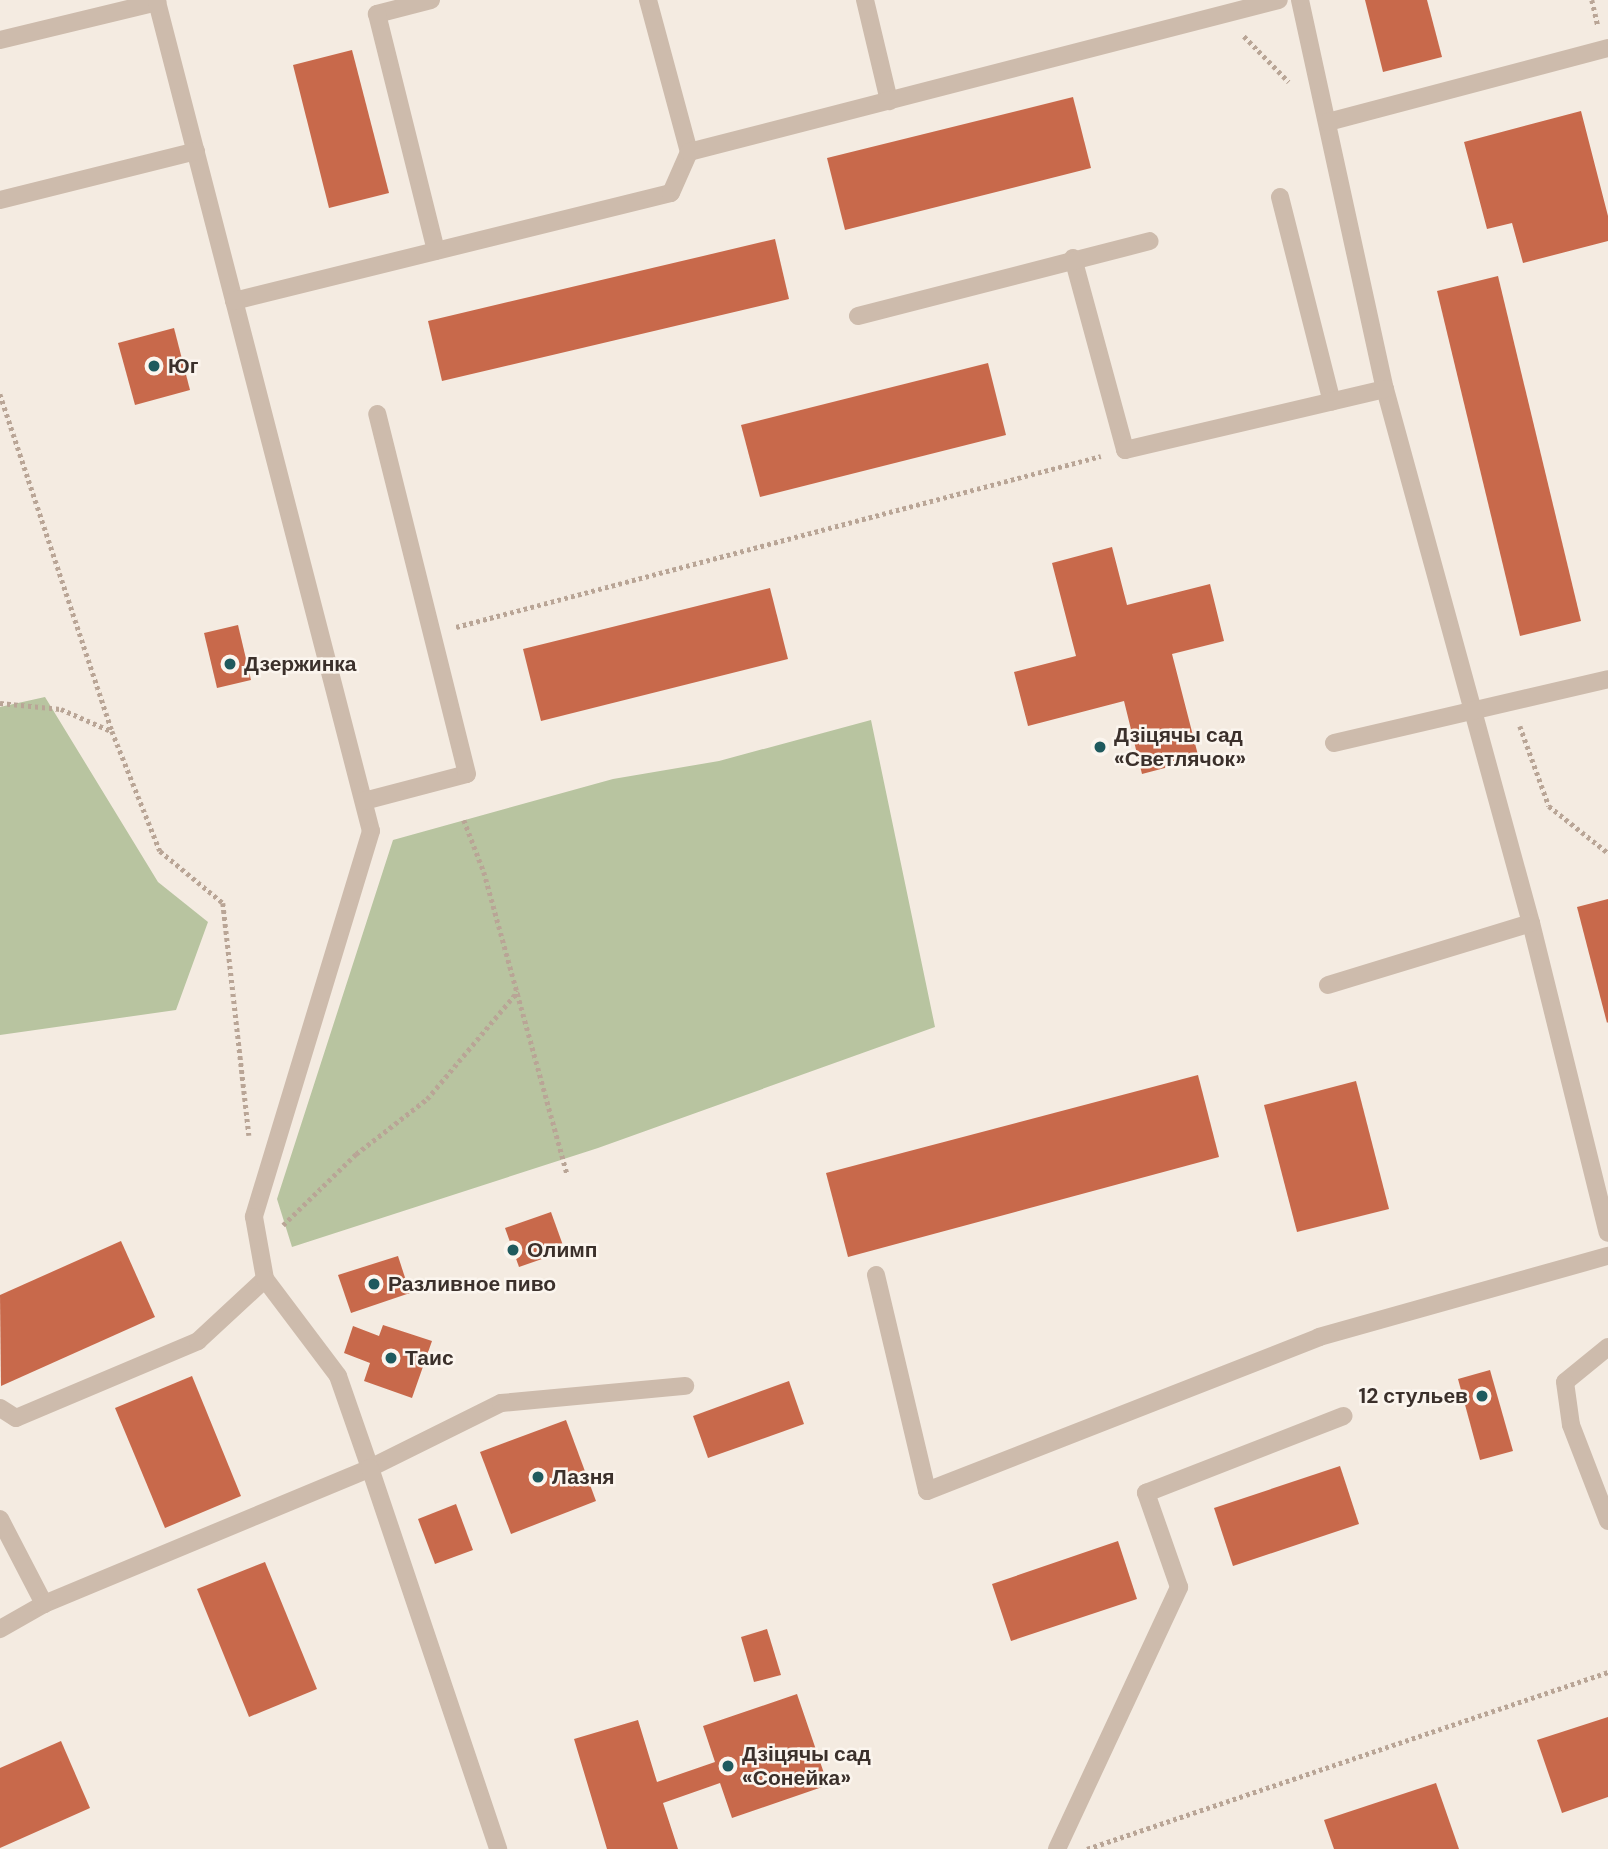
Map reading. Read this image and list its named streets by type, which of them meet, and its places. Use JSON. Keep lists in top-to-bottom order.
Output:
{
  "places": [
    "Юг",
    "Дзержинка",
    "Дзіцячы сад «Светлячок»",
    "Олимп",
    "Разливное пиво",
    "Таис",
    "12 стульев",
    "Лазня",
    "Дзіцячы сад «Сонейка»"
  ]
}
